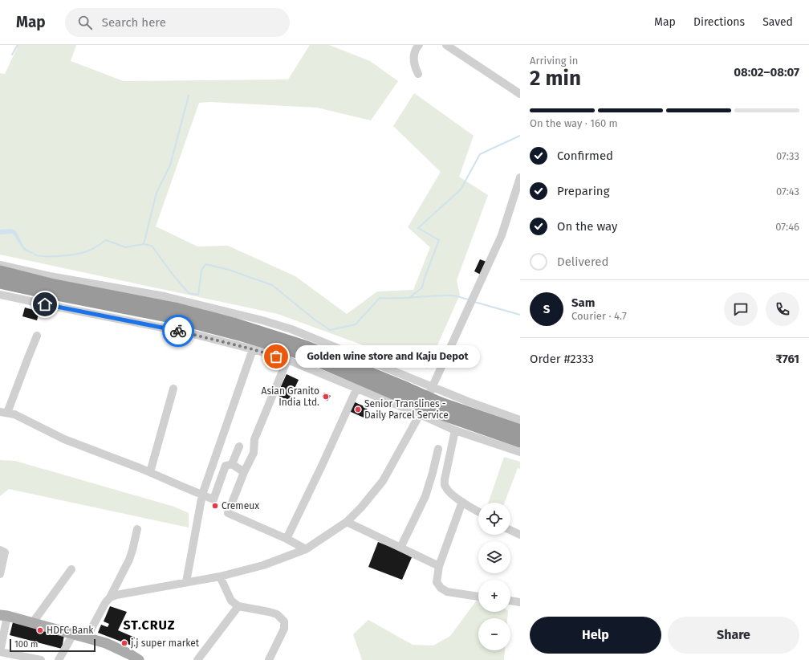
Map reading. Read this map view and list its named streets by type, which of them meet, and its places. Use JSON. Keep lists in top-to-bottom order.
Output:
{
  "districts": ["ST.CRUZ"],
  "places": [
    "Golden wine store and Kaju Depot",
    "Asian Granito India Ltd.",
    "Senior Translines - Daily Parcel Service",
    "Cremeux",
    "HDFC Bank",
    "j.j super market"
  ],
  "scale_bar": "100 m",
  "page": {
    "header": "Map",
    "search": "Search here",
    "nav": ["Map", "Directions", "Saved"],
    "heading": ["2 min", "Arriving in", "08:02–08:07"],
    "panel": [
      "Sam",
      "Courier · 4.7",
      "Order #2333",
      "₹761"
    ],
    "bar": "On the way · 160 m",
    "list": [
      ["Confirmed", "07:33"],
      ["Preparing", "07:43"],
      ["On the way", "07:46"],
      "Delivered"
    ],
    "round": "S",
    "bubble": "Golden wine store and Kaju Depot",
    "map_buttons": ["+", "−"],
    "buttons": ["Help", "Share"],
    "scale": "100 m"
  }
}
